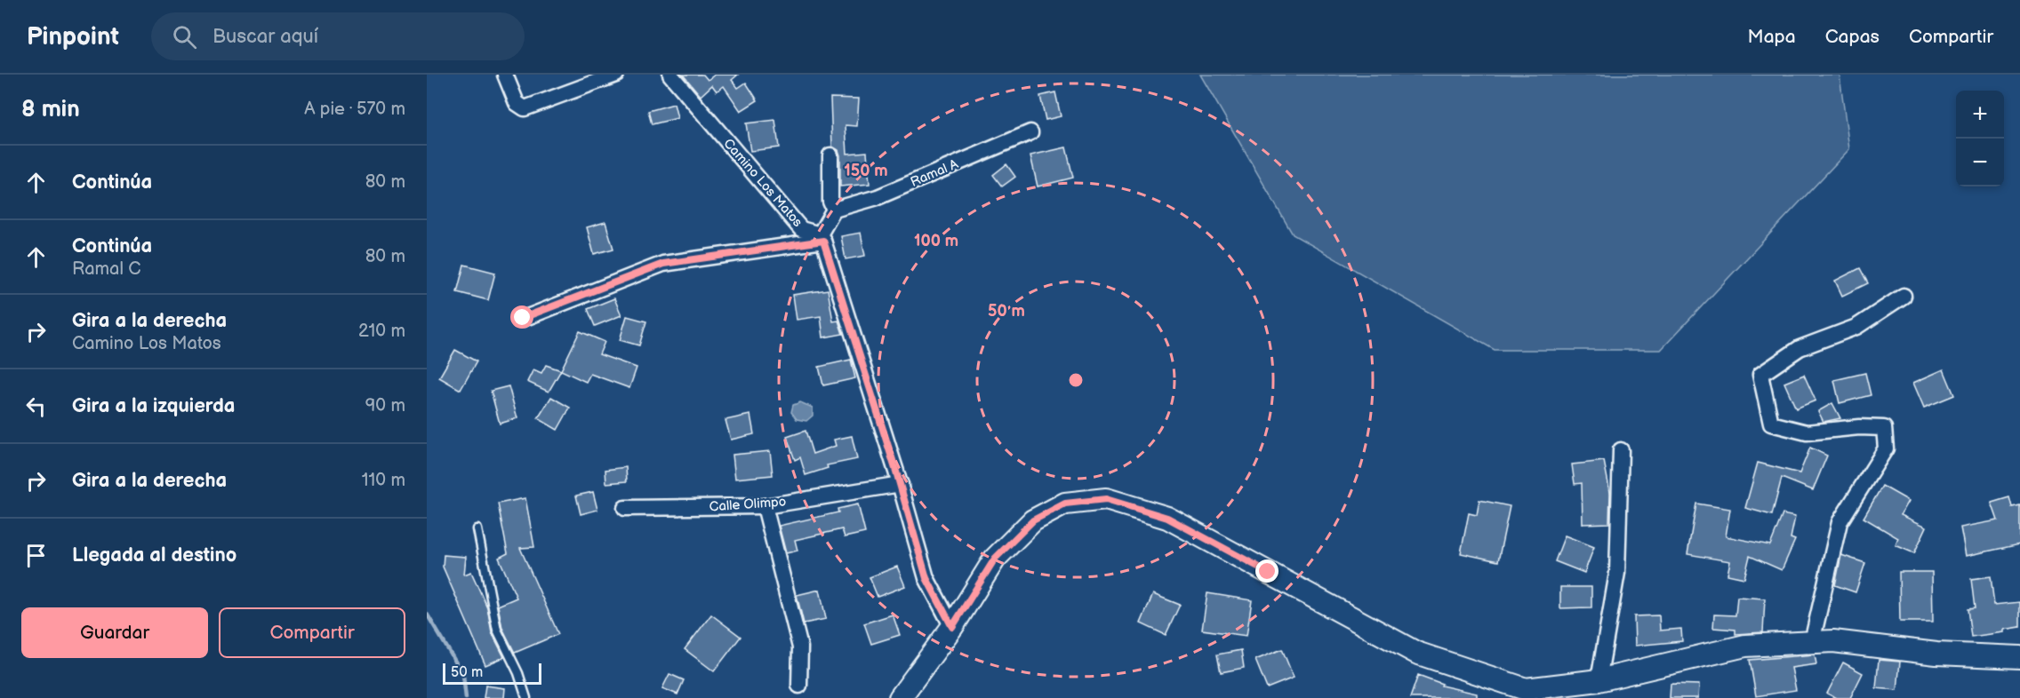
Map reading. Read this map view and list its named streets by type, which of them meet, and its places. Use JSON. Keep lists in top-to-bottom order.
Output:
{
  "streets": {
    "street": ["Ramal A", "Camino Los Matos", "Calle Olimpo"]
  },
  "scale_bar": "50 m",
  "page": {
    "header": "Pinpoint",
    "search": "Buscar aquí",
    "nav": ["Mapa", "Capas", "Compartir"],
    "heading": ["8 min", "A pie · 570 m"],
    "map_buttons": ["+", "−"],
    "list": [
      ["Continúa", "80 m"],
      ["Continúa", "Ramal C", "80 m"],
      ["Gira a la derecha", "Camino Los Matos", "210 m"],
      ["Gira a la izquierda", "90 m"],
      ["Gira a la derecha", "110 m"],
      "Llegada al destino"
    ],
    "buttons": ["Guardar", "Compartir"],
    "scale": "50 m"
  },
  "rings": ["150 m", "100 m", "50 m"]
}
